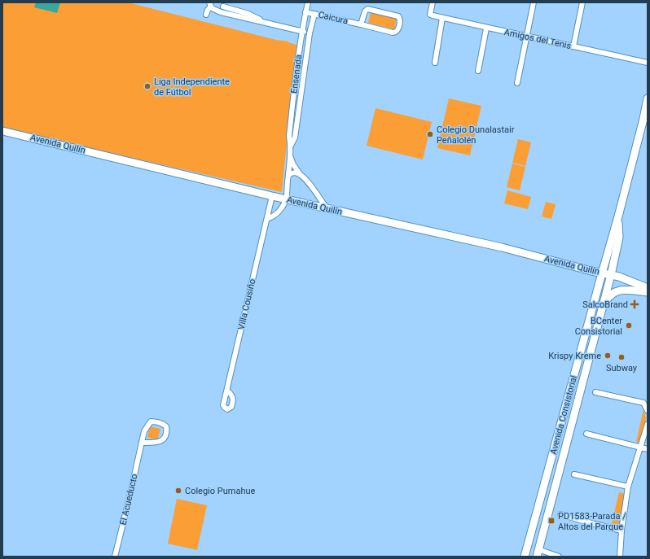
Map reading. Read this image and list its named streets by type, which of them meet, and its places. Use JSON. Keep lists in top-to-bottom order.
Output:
{
  "streets": {
    "street": [
      "Caicura",
      "Amigos del Tenis",
      "Ensenada",
      "Avenida Quilín",
      "Villa Cousiño",
      "Avenida Consistorial",
      "El Acueducto"
    ]
  },
  "crossings": [
    ["Caicura", "Ensenada"],
    ["Ensenada", "Avenida Quilín"],
    ["Avenida Quilín", "Villa Cousiño"],
    ["Avenida Quilín", "Avenida Consistorial"]
  ],
  "places": {
    "other": [
      "Liga Independiente de Fútbol",
      "Colegio Dunalastair Peñalolén",
      "BCenter Consistorial",
      "Krispy Kreme",
      "Subway",
      "Colegio Pumahue"
    ],
    "health": ["SalcoBrand"],
    "transit": ["PD1583-Parada / Altos del Parque"]
  }
}
